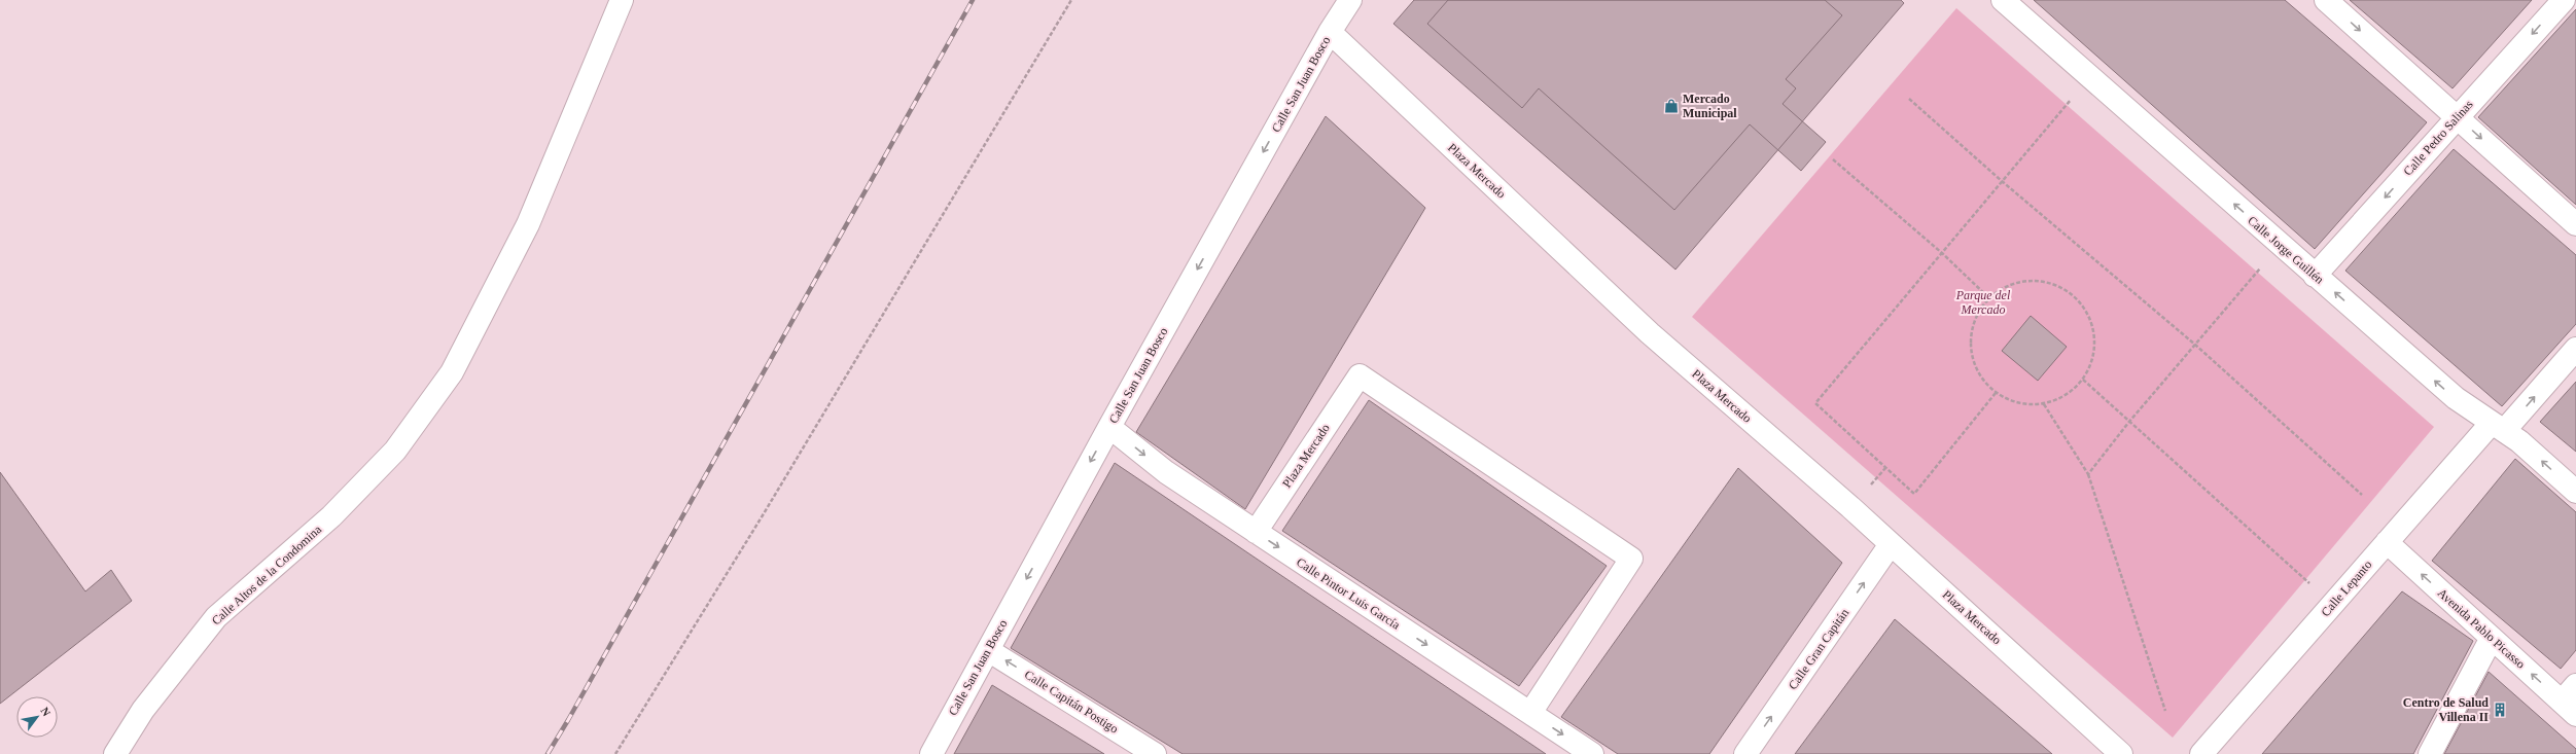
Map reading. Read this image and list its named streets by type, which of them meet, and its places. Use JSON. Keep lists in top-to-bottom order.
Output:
{
  "streets": {
    "street": [
      "Calle San Juan Bosco",
      "Calle Pedro Salinas",
      "Plaza Mercado",
      "Calle Jorge Guillén",
      "Calle Altos de la Condomina",
      "Calle Lepanto",
      "Calle Pintor Luis García",
      "Avenida Pablo Picasso",
      "Calle Gran Capitán",
      "Calle Capitán Postigo"
    ]
  },
  "crossings": [
    ["Calle San Juan Bosco", "Plaza Mercado"],
    ["Calle San Juan Bosco", "Calle Pintor Luis García"],
    ["Calle San Juan Bosco", "Calle Capitán Postigo"],
    ["Calle Pedro Salinas", "Calle Jorge Guillén"],
    ["Plaza Mercado", "Calle Pintor Luis García"],
    ["Plaza Mercado", "Calle Gran Capitán"],
    ["Calle Jorge Guillén", "Calle Lepanto"],
    ["Calle Lepanto", "Avenida Pablo Picasso"]
  ],
  "one_way": [
    "Calle San Juan Bosco",
    "Calle Pedro Salinas",
    "Calle Jorge Guillén",
    "Calle Pintor Luis García",
    "Avenida Pablo Picasso",
    "Calle Gran Capitán",
    "Calle Capitán Postigo"
  ],
  "parks": ["Parque del Mercado"],
  "places": {
    "shop": ["Mercado Municipal"],
    "building": ["Centro de Salud Villena II"]
  },
  "north": "top right"
}
